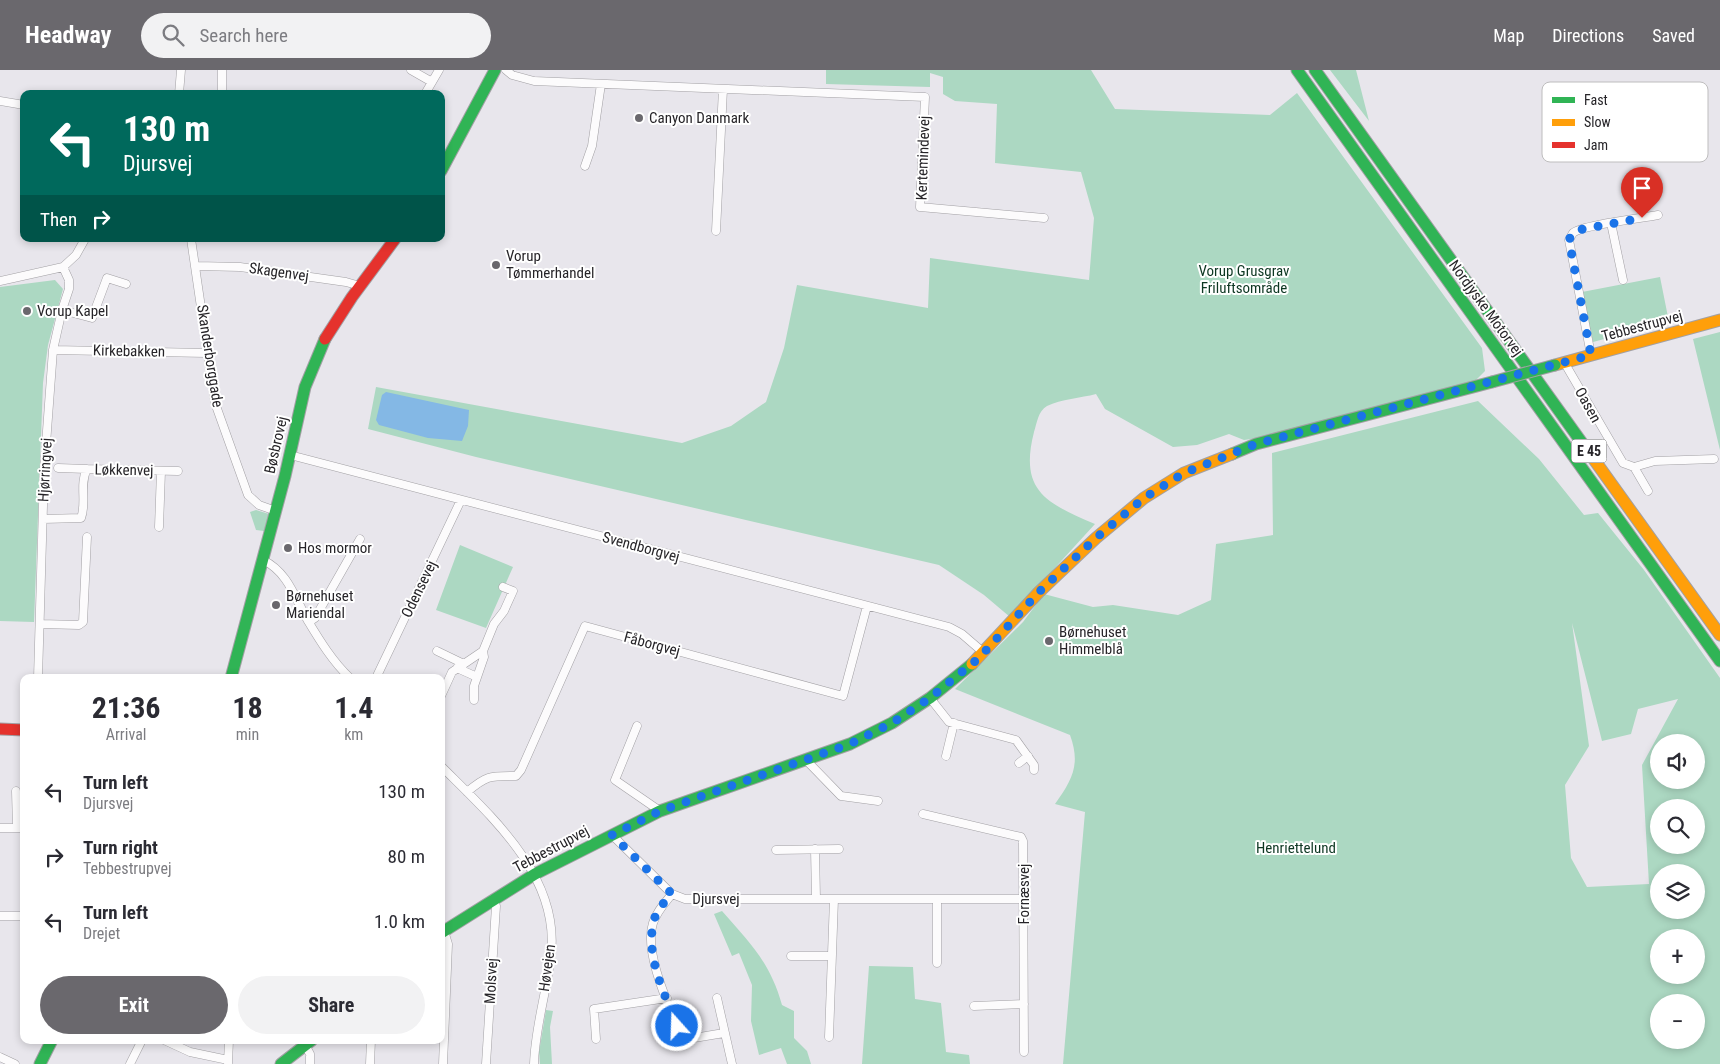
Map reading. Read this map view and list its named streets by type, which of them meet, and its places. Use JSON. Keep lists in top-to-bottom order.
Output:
{
  "streets": {
    "main road": [
      "Nordjyske Motorvej",
      "Tebbestrupvej",
      "Bøsbrovej",
      "E 45"
    ],
    "street": [
      "Kertemindevej",
      "Skagenvej",
      "Kirkebakken",
      "Skanderborggade",
      "Oasen",
      "Hjørringvej",
      "Løkkenvej",
      "Svendborgvej",
      "Odensevej",
      "Fåborgvej",
      "Fornæsvej",
      "Djursvej",
      "Høvejen",
      "Molsvej"
    ]
  },
  "crossings": [
    ["Skagenvej", "Skanderborggade"],
    ["Skagenvej", "Bøsbrovej"],
    ["Tebbestrupvej", "Oasen"],
    ["Tebbestrupvej", "Svendborgvej"],
    ["Tebbestrupvej", "Djursvej"],
    ["Tebbestrupvej", "Høvejen"],
    ["Tebbestrupvej", "Molsvej"],
    ["Kirkebakken", "Skanderborggade"],
    ["Kirkebakken", "Hjørringvej"],
    ["Skanderborggade", "Bøsbrovej"],
    ["Bøsbrovej", "Svendborgvej"],
    ["Hjørringvej", "Løkkenvej"],
    ["Svendborgvej", "Odensevej"],
    ["Svendborgvej", "Fåborgvej"],
    ["Fåborgvej", "Høvejen"],
    ["Fornæsvej", "Djursvej"]
  ],
  "parks": ["Vorup Grusgrav Friluftsområde", "Henriettelund"],
  "places": [
    "Canyon Danmark",
    "Vorup Tømmerhandel",
    "Vorup Kapel",
    "Hos mormor",
    "Børnehuset Mariendal",
    "Børnehuset Himmelblå"
  ],
  "legend": ["Fast", "Slow", "Jam"],
  "page": {
    "header": "Headway",
    "search": "Search here",
    "nav": ["Map", "Directions", "Saved"],
    "turn": ["130 m", "Djursvej"],
    "then": "Then",
    "eta": [
      "21:36",
      "Arrival",
      "18",
      "min",
      "1.4",
      "km"
    ],
    "map_buttons": ["+", "−"],
    "list": [
      {
        "name": "Turn left",
        "note": "Djursvej",
        "value": "130 m"
      },
      {
        "name": "Turn right",
        "note": "Tebbestrupvej",
        "value": "80 m"
      },
      {
        "name": "Turn left",
        "note": "Drejet",
        "value": "1.0 km"
      }
    ],
    "buttons": ["Exit", "Share"]
  }
}
